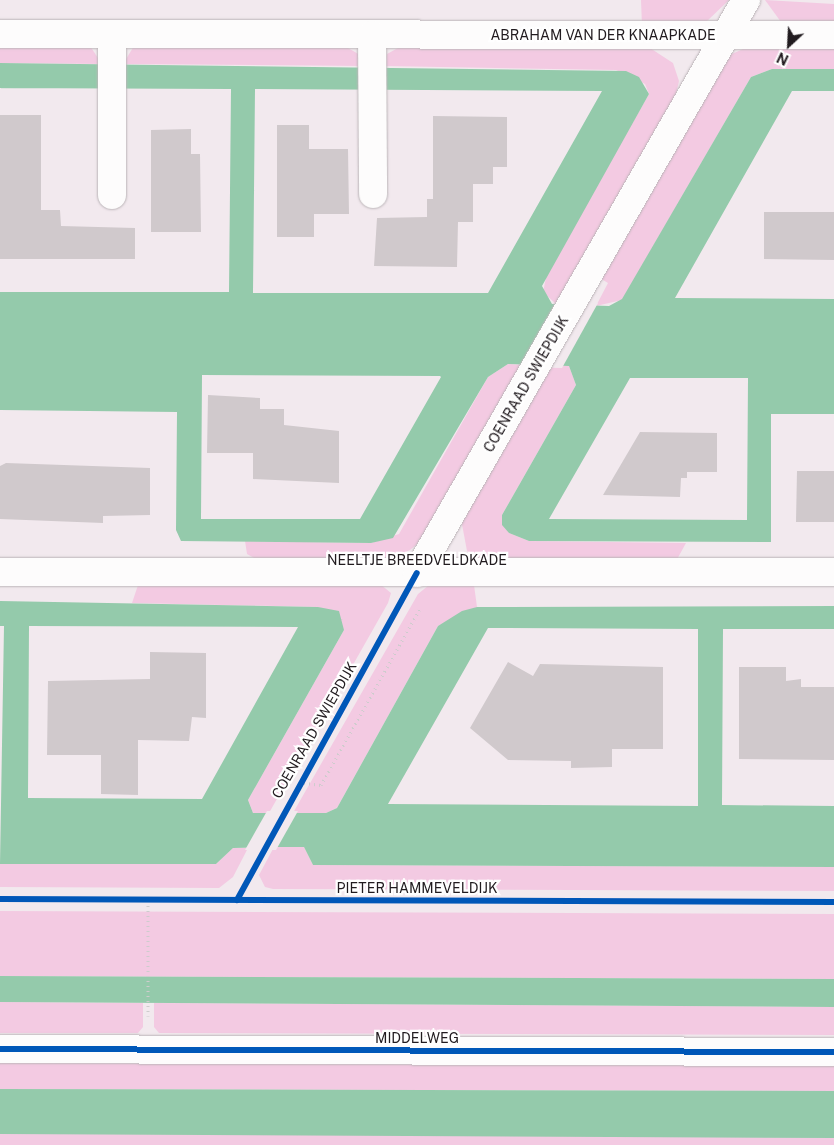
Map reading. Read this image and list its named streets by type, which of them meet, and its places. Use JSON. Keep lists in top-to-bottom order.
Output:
{
  "streets": {
    "street": [
      "ABRAHAM VAN DER KNAAPKADE",
      "COENRAAD SWIEPDIJK",
      "NEELTJE BREEDVELDKADE",
      "MIDDELWEG"
    ],
    "cycle path": ["PIETER HAMMEVELDIJK"]
  },
  "crossings": [
    ["ABRAHAM VAN DER KNAAPKADE", "COENRAAD SWIEPDIJK"],
    ["COENRAAD SWIEPDIJK", "NEELTJE BREEDVELDKADE"]
  ],
  "north": "bottom left"
}
